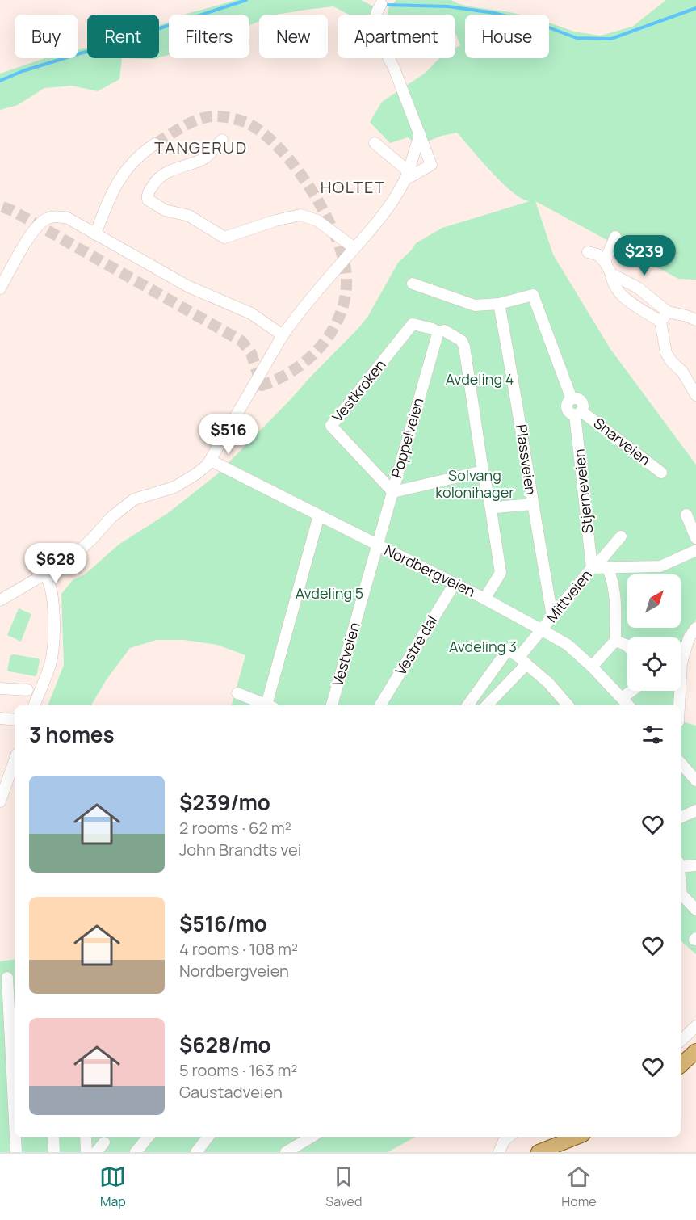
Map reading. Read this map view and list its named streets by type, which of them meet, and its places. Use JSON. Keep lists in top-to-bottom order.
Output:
{
  "streets": {
    "street": [
      "Vestkroken",
      "Poppelveien",
      "Snarveien",
      "Plassveien",
      "Stjerneveien",
      "Nordbergveien",
      "Mittveien",
      "Vestre dal",
      "Vestveien"
    ]
  },
  "crossings": [
    ["Vestkroken", "Poppelveien"],
    ["Poppelveien", "Nordbergveien"],
    ["Poppelveien", "Vestveien"],
    ["Snarveien", "Plassveien"],
    ["Snarveien", "Stjerneveien"],
    ["Plassveien", "Mittveien"],
    ["Stjerneveien", "Mittveien"],
    ["Nordbergveien", "Mittveien"],
    ["Nordbergveien", "Vestre dal"],
    ["Nordbergveien", "Vestveien"]
  ],
  "districts": ["TANGERUD", "HOLTET"],
  "parks": [
    "Avdeling 4",
    "Solvang kolonihager",
    "Avdeling 5",
    "Avdeling 3"
  ],
  "north": "top right",
  "page": {
    "chip": [
      "Buy",
      "Rent",
      "Filters",
      "New",
      "Apartment",
      "House"
    ],
    "price": ["$239", "$516", "$628"],
    "heading": "3 homes",
    "list": [
      {
        "name": "$239/mo",
        "note": "2 rooms · 62 m² · John Brandts vei"
      },
      {
        "name": "$516/mo",
        "note": "4 rooms · 108 m² · Nordbergveien"
      },
      {
        "name": "$628/mo",
        "note": "5 rooms · 163 m² · Gaustadveien"
      }
    ],
    "tabs": ["Map", "Saved", "Home"]
  }
}
